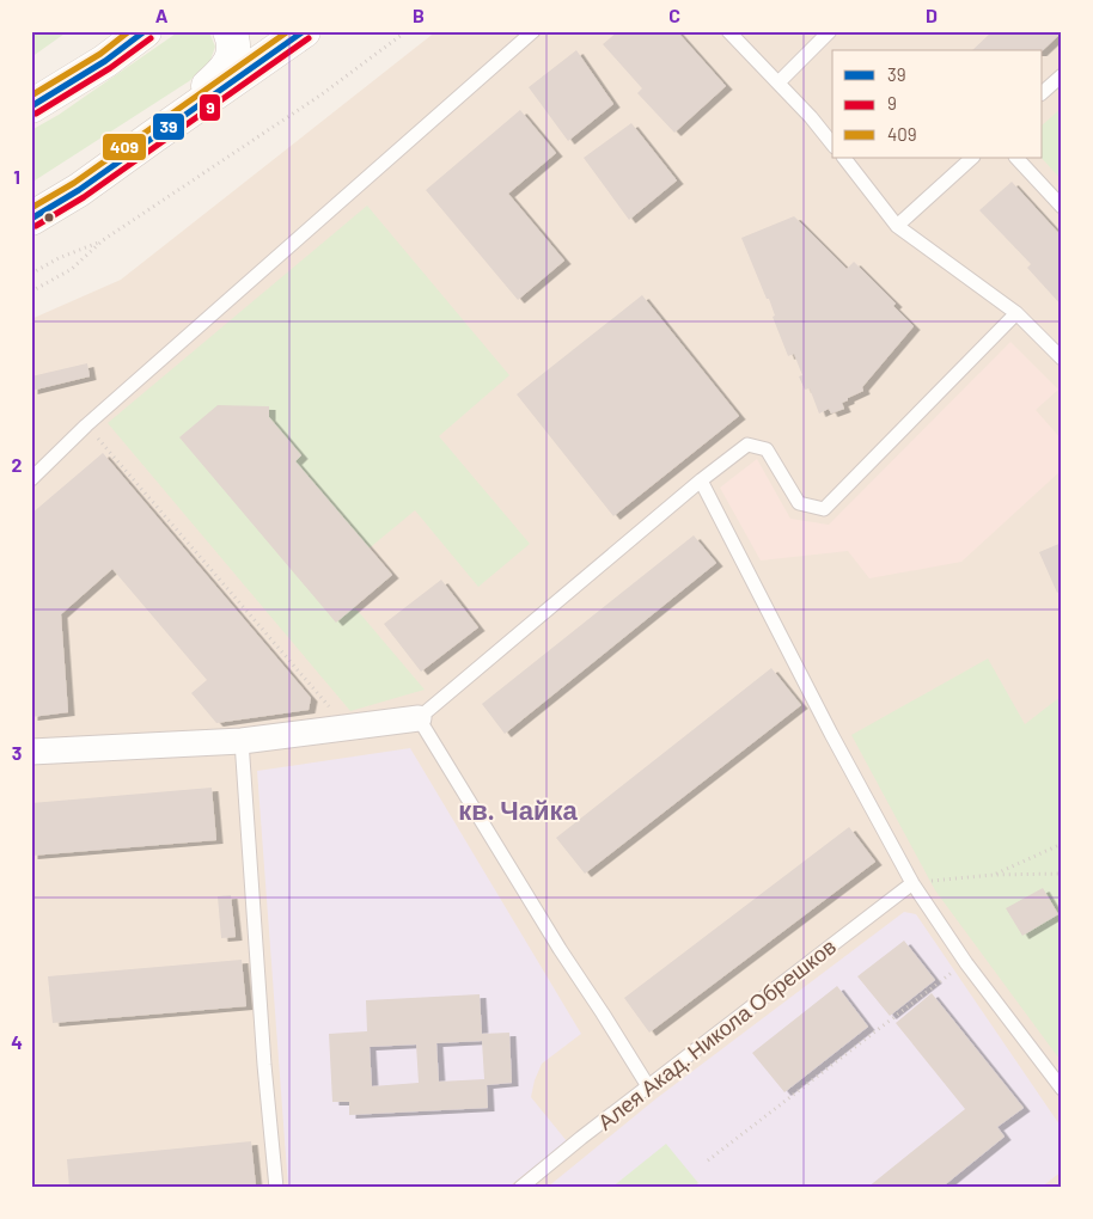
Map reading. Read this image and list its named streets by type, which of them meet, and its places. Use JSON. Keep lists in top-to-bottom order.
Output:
{
  "streets": {
    "lane": ["Алея Акад. Никола Обрешков"]
  },
  "districts": ["кв. Чайка"],
  "lines": ["transit line 39", "transit line 409", "transit line 9"],
  "legend": ["39", "9", "409"],
  "grid": {
    "columns": [
      "A",
      "B",
      "C",
      "D"
    ],
    "rows": [
      "1",
      "2",
      "3",
      "4"
    ]
  }
}
